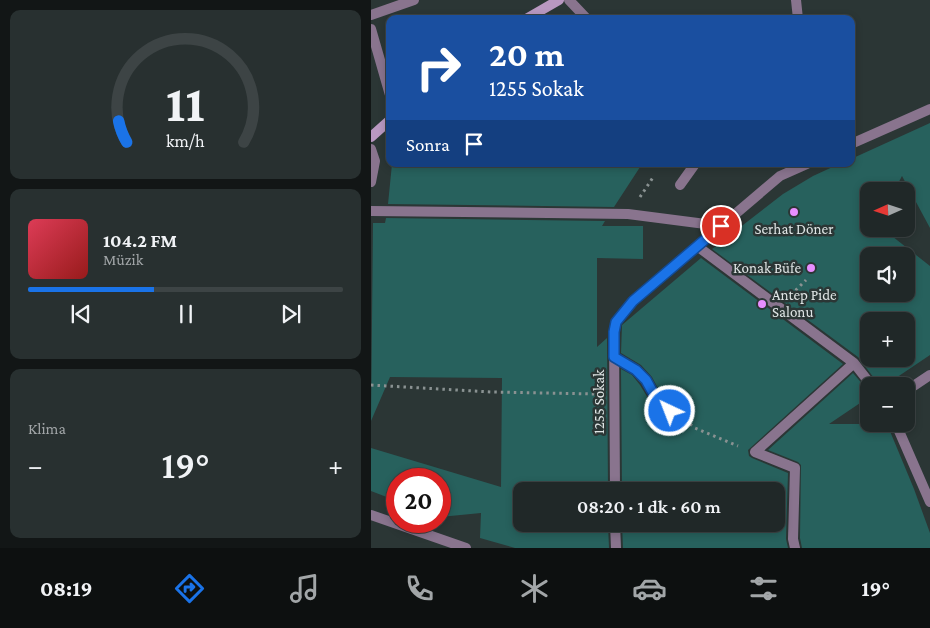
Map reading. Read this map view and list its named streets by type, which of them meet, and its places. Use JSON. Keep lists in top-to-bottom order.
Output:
{
  "streets": {
    "street": ["1255 Sokak"]
  },
  "places": ["Serhat Döner", "Konak Büfe", "Antep Pide Salonu"],
  "north": "left",
  "page": {
    "turn": ["20 m", "1255 Sokak"],
    "then": "Sonra",
    "map_buttons": ["+", "−"],
    "song": ["104.2 FM", "Müzik"],
    "tile": "Klima",
    "heat": ["−", "19°", "+"],
    "limit": "20",
    "trip": "08:20 · 1 dk · 60 m",
    "tabs": ["08:19", "19°"],
    "gauge": ["11", "km/h"]
  }
}
